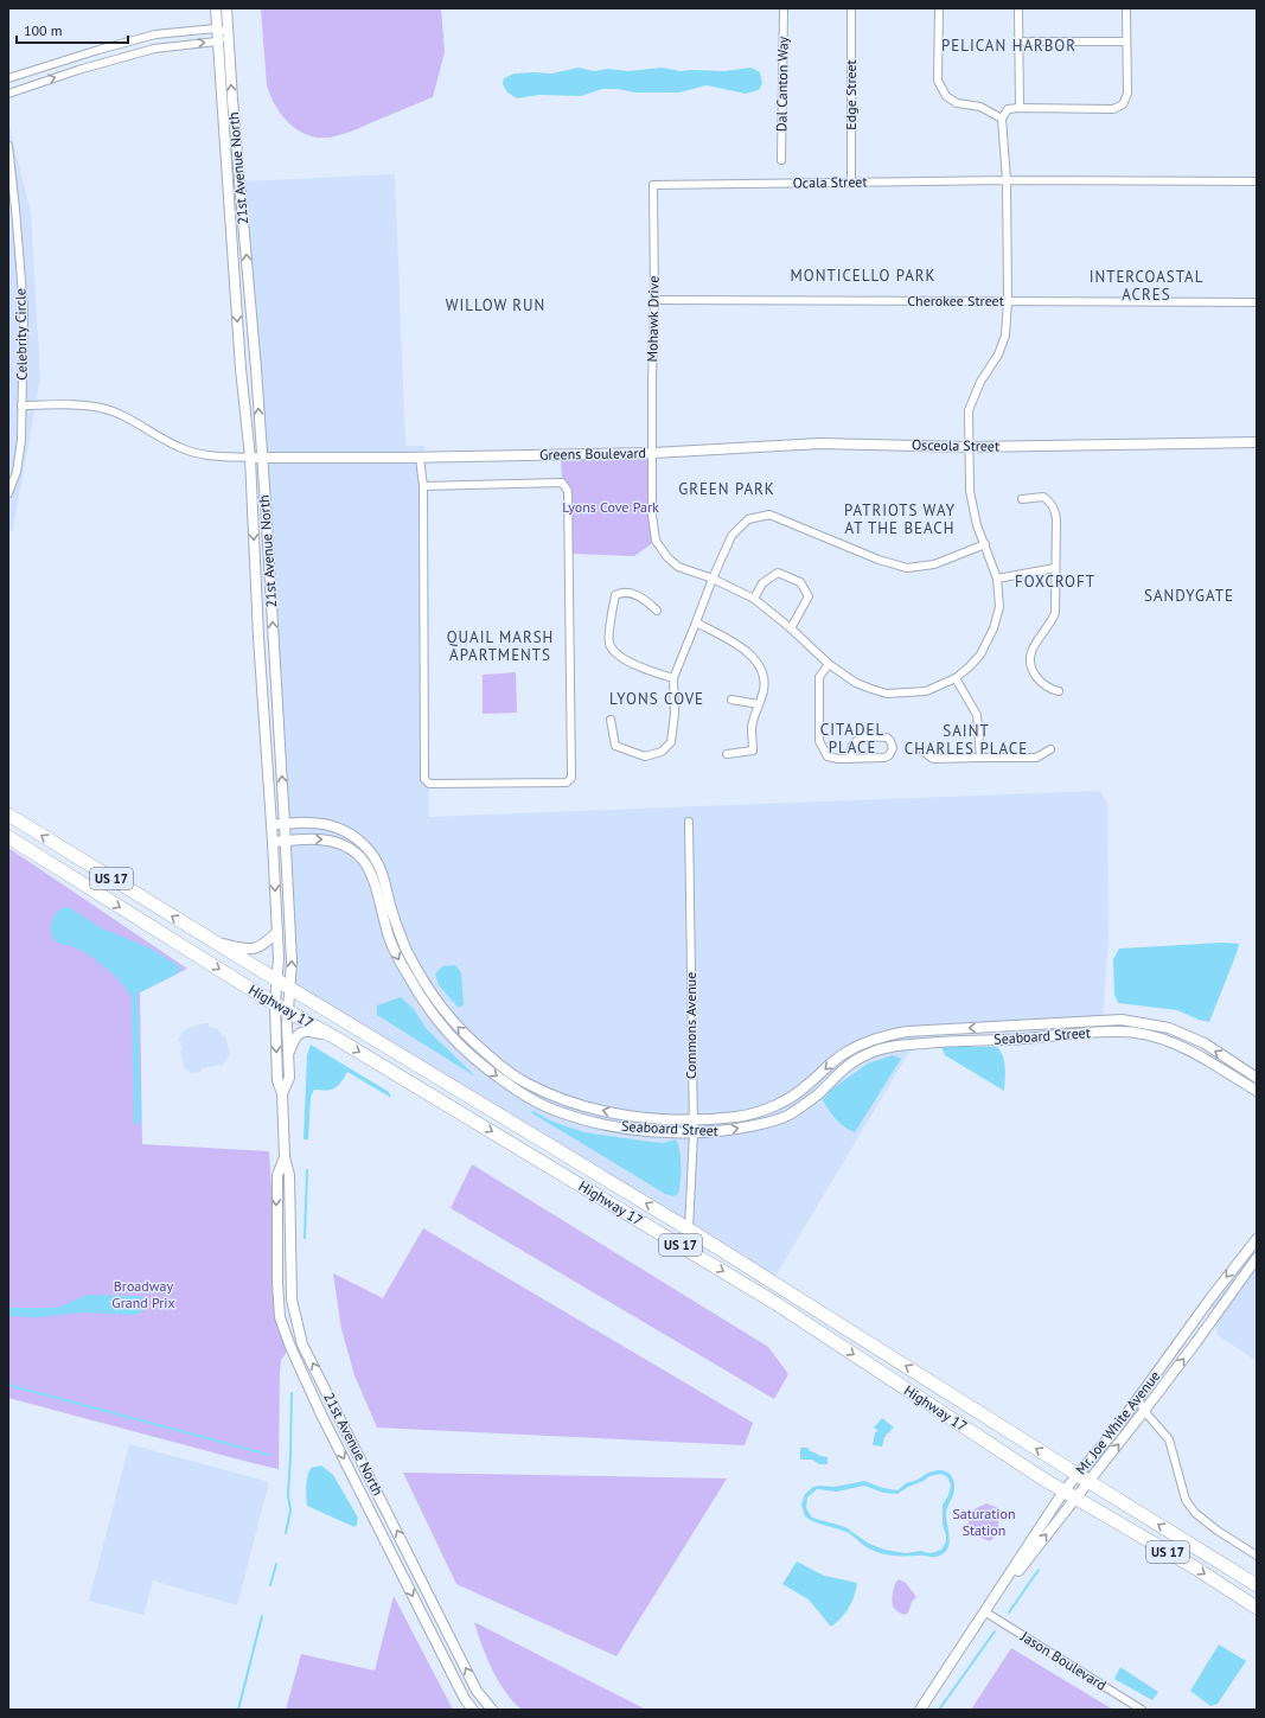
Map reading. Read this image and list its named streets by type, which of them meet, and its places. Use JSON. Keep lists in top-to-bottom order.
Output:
{
  "streets": {
    "highway": ["US 17", "Highway 17"],
    "street": [
      "Dal Canton Way",
      "Edge Street",
      "21st Avenue North",
      "Ocala Street",
      "Cherokee Street",
      "Mohawk Drive",
      "Celebrity Circle",
      "Osceola Street",
      "Greens Boulevard",
      "Commons Avenue",
      "Seaboard Street",
      "Mr. Joe White Avenue",
      "Jason Boulevard"
    ]
  },
  "crossings": [
    ["Edge Street", "Ocala Street"],
    ["21st Avenue North", "Greens Boulevard"],
    ["21st Avenue North", "Highway 17"],
    ["21st Avenue North", "Seaboard Street"],
    ["Ocala Street", "Mohawk Drive"],
    ["Cherokee Street", "Mohawk Drive"],
    ["Mohawk Drive", "Osceola Street"],
    ["Mohawk Drive", "Greens Boulevard"],
    ["Celebrity Circle", "Greens Boulevard"],
    ["Osceola Street", "Greens Boulevard"],
    ["Highway 17", "Commons Avenue"],
    ["Highway 17", "Mr. Joe White Avenue"],
    ["Commons Avenue", "Seaboard Street"],
    ["Mr. Joe White Avenue", "Jason Boulevard"]
  ],
  "districts": [
    "PELICAN HARBOR",
    "MONTICELLO PARK",
    "INTERCOASTAL ACRES",
    "WILLOW RUN",
    "GREEN PARK",
    "PATRIOTS WAY AT THE BEACH",
    "FOXCROFT",
    "SANDYGATE",
    "QUAIL MARSH APARTMENTS",
    "LYONS COVE",
    "CITADEL PLACE",
    "SAINT CHARLES PLACE"
  ],
  "parks": ["Lyons Cove Park", "Broadway Grand Prix", "Saturation Station"],
  "scale_bar": "100 m"
}
